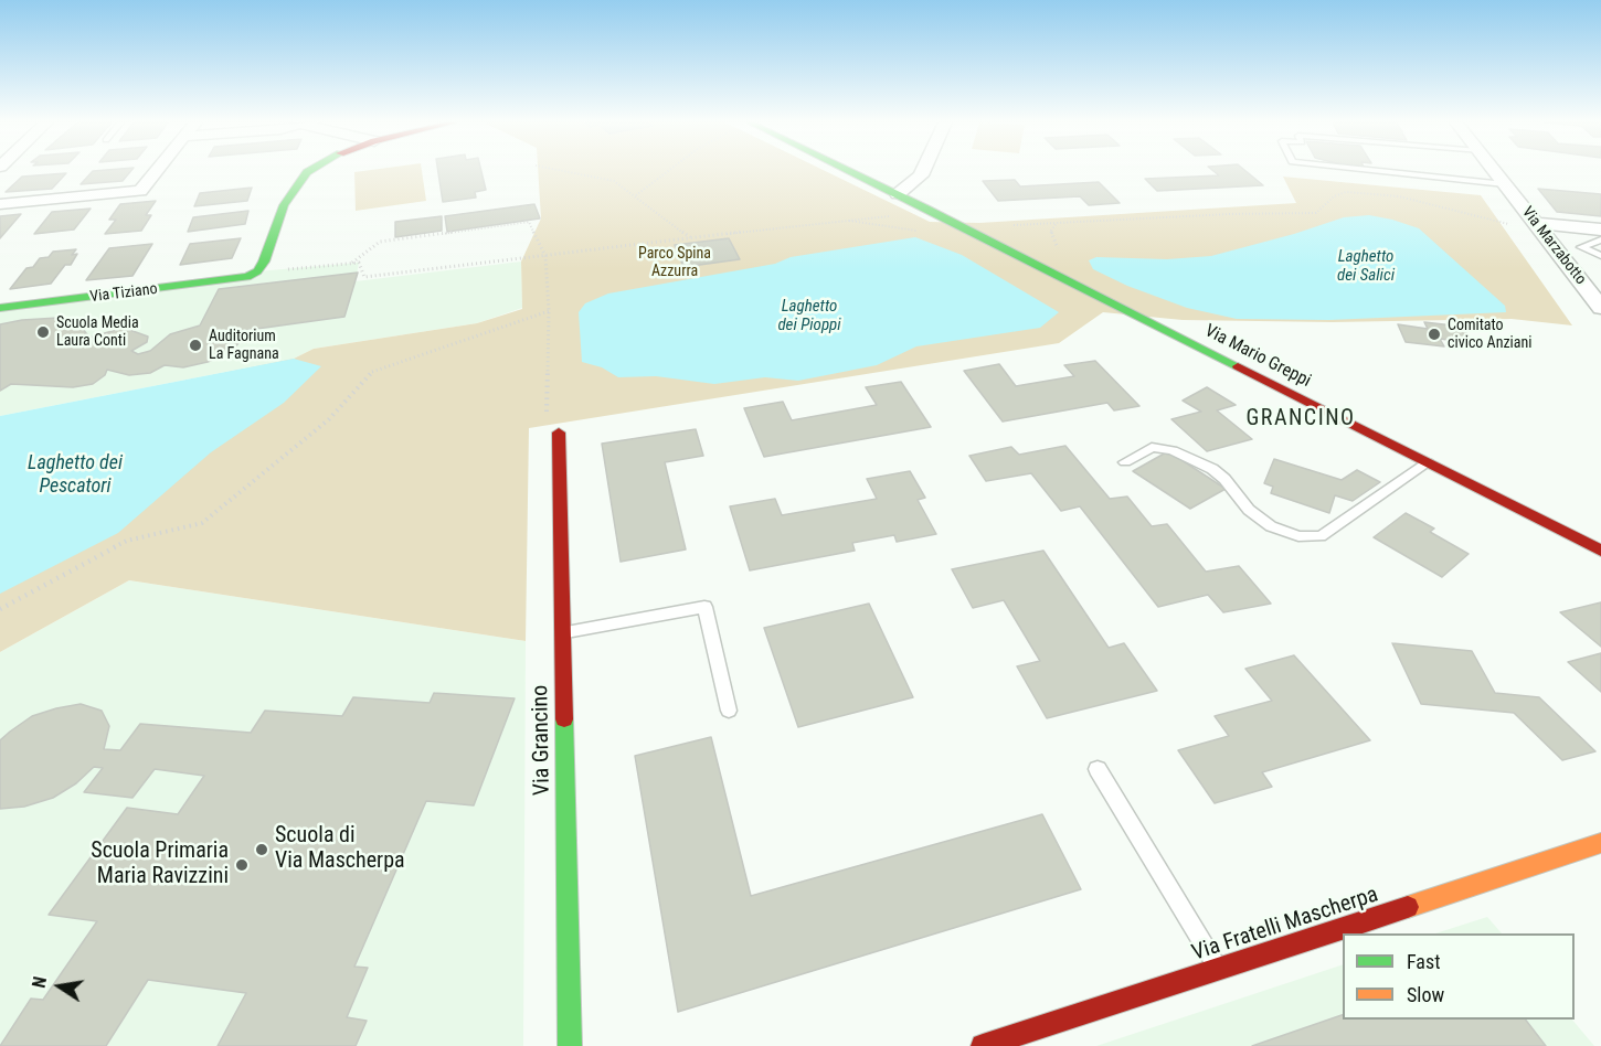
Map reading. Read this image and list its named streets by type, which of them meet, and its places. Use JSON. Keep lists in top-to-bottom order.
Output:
{
  "streets": {
    "street": [
      "Via Marzabotto",
      "Via Tiziano",
      "Via Mario Greppi",
      "Via Grancino",
      "Via Fratelli Mascherpa"
    ]
  },
  "districts": ["GRANCINO"],
  "water": ["Laghetto dei Salici", "Laghetto dei Pioppi", "Laghetto dei Pescatori"],
  "parks": ["Parco Spina Azzurra"],
  "places": [
    "Scuola Media Laura Conti",
    "Comitato civico Anziani",
    "Auditorium La Fagnana",
    "Scuola di Via Mascherpa",
    "Scuola Primaria Maria Ravizzini"
  ],
  "legend": ["Fast", "Slow"],
  "north": "left"
}
